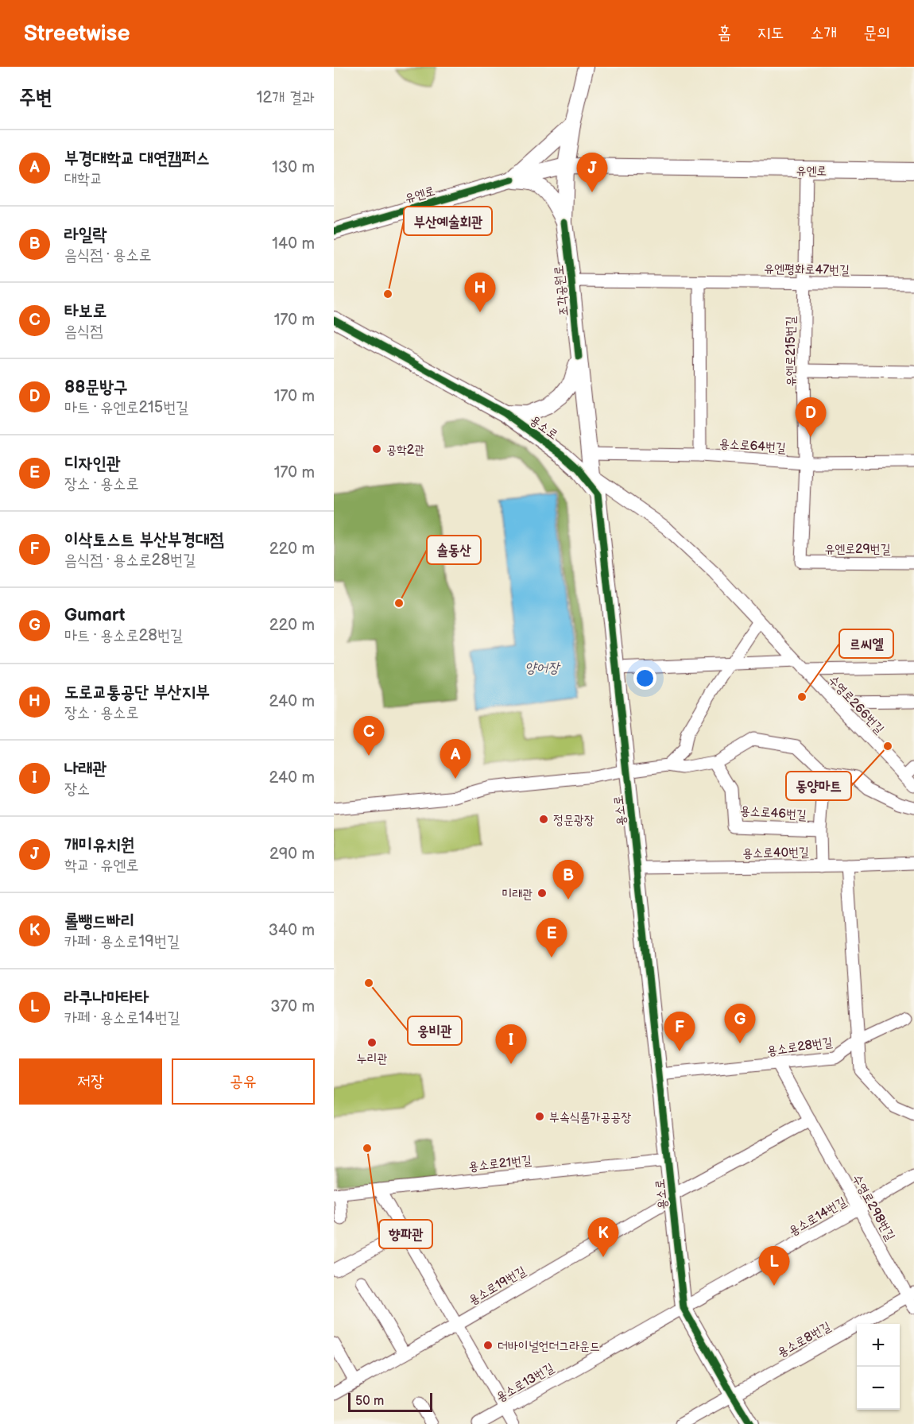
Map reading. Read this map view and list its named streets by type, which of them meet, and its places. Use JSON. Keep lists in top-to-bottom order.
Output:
{
  "streets": {
    "main road": ["유엔로", "조각공원로", "용소로"],
    "street": [
      "유엔평화로47번길",
      "유엔로215번길",
      "용소로64번길",
      "유엔로29번길",
      "수영로266번길",
      "용소로46번길",
      "용소로40번길",
      "용소로28번길",
      "용소로21번길",
      "수영로298번길",
      "용소로14번길",
      "용소로19번길",
      "용소로8번길",
      "용소로13번길"
    ]
  },
  "crossings": [
    ["유엔로", "유엔로215번길"],
    ["유엔평화로47번길", "조각공원로"],
    ["유엔평화로47번길", "유엔로215번길"],
    ["조각공원로", "용소로"],
    ["조각공원로", "용소로64번길"],
    ["조각공원로", "수영로266번길"],
    ["유엔로215번길", "용소로64번길"],
    ["유엔로215번길", "유엔로29번길"],
    ["용소로", "용소로40번길"],
    ["용소로", "용소로28번길"],
    ["용소로", "용소로21번길"],
    ["용소로", "용소로14번길"],
    ["용소로", "용소로19번길"],
    ["용소로", "용소로8번길"],
    ["용소로", "용소로13번길"],
    ["용소로28번길", "수영로298번길"],
    ["수영로298번길", "용소로14번길"],
    ["수영로298번길", "용소로8번길"],
    ["용소로14번길", "용소로13번길"]
  ],
  "water": ["양어장"],
  "places": [
    "부산예술회관",
    "공학2관",
    "솔동산",
    "르씨엘",
    "동양마트",
    "정문광장",
    "미래관",
    "웅비관",
    "누리관",
    "부속식품가공공장",
    "향파관",
    "더바이널언더그라운드"
  ],
  "scale_bar": "50 m",
  "page": {
    "header": "Streetwise",
    "nav": [
      "홈",
      "지도",
      "소개",
      "문의"
    ],
    "heading": ["주변", "12개 결과"],
    "list": [
      {
        "mark": "A",
        "name": "부경대학교 대연캠퍼스",
        "note": "대학교",
        "value": "130 m"
      },
      {
        "mark": "B",
        "name": "라일락",
        "note": "음식점 · 용소로",
        "value": "140 m"
      },
      {
        "mark": "C",
        "name": "타보로",
        "note": "음식점",
        "value": "170 m"
      },
      {
        "mark": "D",
        "name": "88문방구",
        "note": "마트 · 유엔로215번길",
        "value": "170 m"
      },
      {
        "mark": "E",
        "name": "디자인관",
        "note": "장소 · 용소로",
        "value": "170 m"
      },
      {
        "mark": "F",
        "name": "이삭토스트 부산부경대점",
        "note": "음식점 · 용소로28번길",
        "value": "220 m"
      },
      {
        "mark": "G",
        "name": "Gumart",
        "note": "마트 · 용소로28번길",
        "value": "220 m"
      },
      {
        "mark": "H",
        "name": "도로교통공단 부산지부",
        "note": "장소 · 용소로",
        "value": "240 m"
      },
      {
        "mark": "I",
        "name": "나래관",
        "note": "장소",
        "value": "240 m"
      },
      {
        "mark": "J",
        "name": "개미유치원",
        "note": "학교 · 유엔로",
        "value": "290 m"
      },
      {
        "mark": "K",
        "name": "롤뺑드빠리",
        "note": "카페 · 용소로19번길",
        "value": "340 m"
      },
      {
        "mark": "L",
        "name": "라쿠나마타타",
        "note": "카페 · 용소로14번길",
        "value": "370 m"
      }
    ],
    "pins": [
      "J",
      "H",
      "D",
      "C",
      "A",
      "B",
      "E",
      "G",
      "F",
      "I",
      "K",
      "L"
    ],
    "buttons": ["저장", "공유"],
    "map_buttons": ["+", "−"],
    "scale": "50 m"
  }
}
